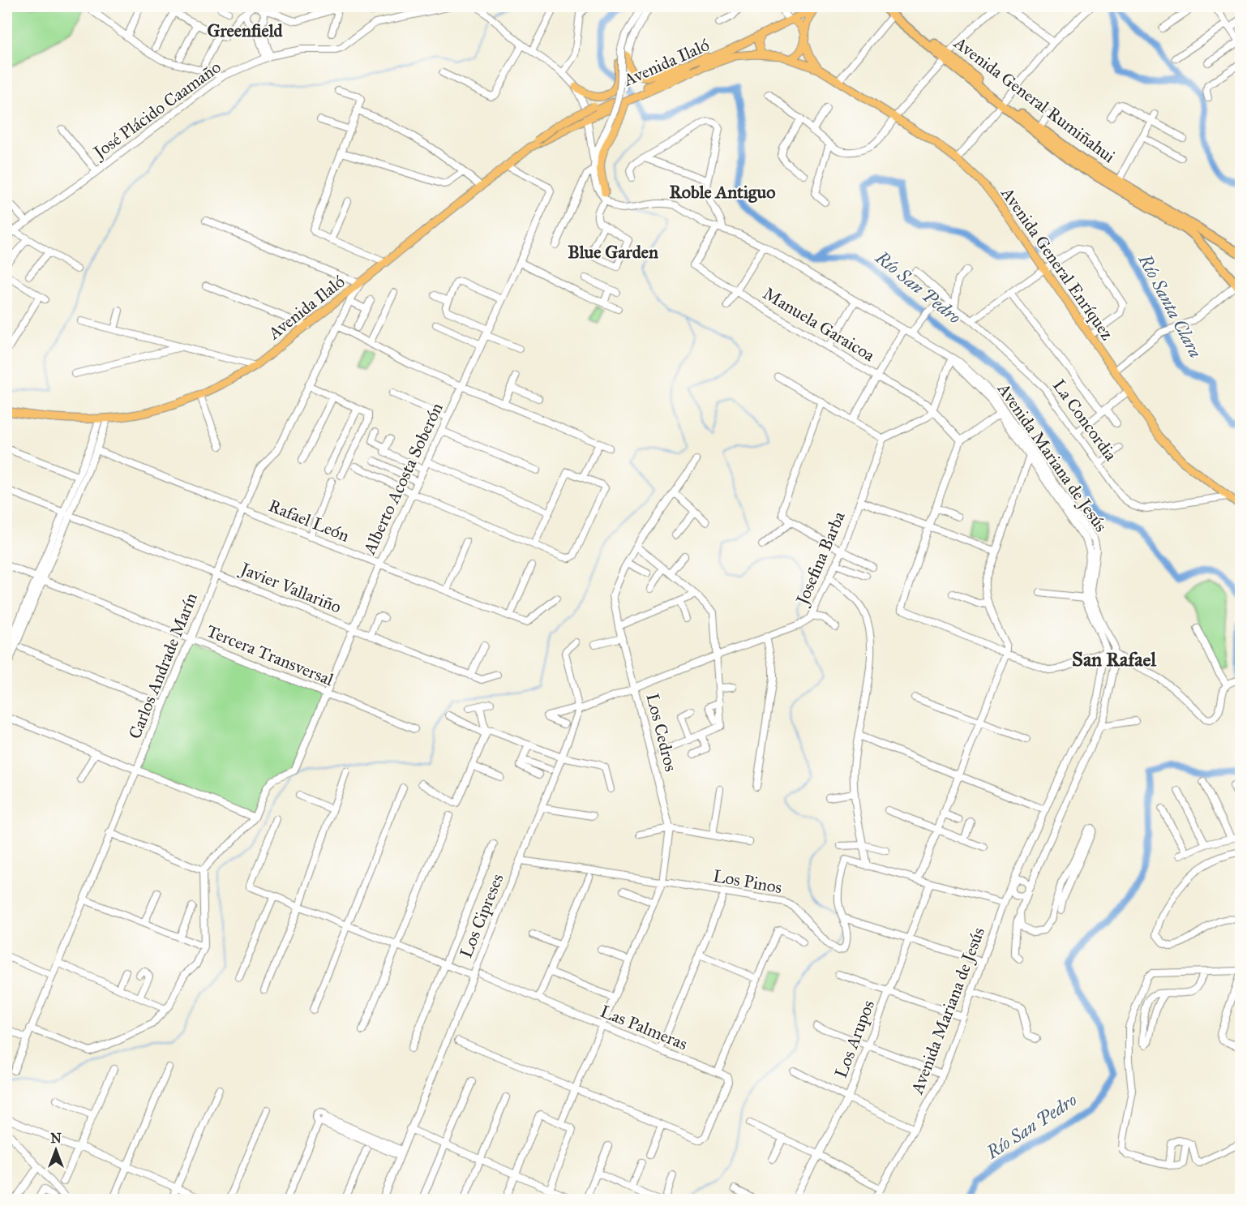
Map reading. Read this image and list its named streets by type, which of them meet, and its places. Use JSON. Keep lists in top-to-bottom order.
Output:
{
  "streets": {
    "highway": ["Avenida General Rumiñahui"],
    "main road": ["Avenida Ilaló", "Avenida General Enríquez"],
    "street": [
      "José Plácido Caamaño",
      "Manuela Garaicoa",
      "La Concordia",
      "Avenida Mariana de Jesús",
      "Alberto Acosta Soberón",
      "Rafael León",
      "Josefina Barba",
      "Javier Vallariño",
      "Tercera Transversal",
      "Carlos Andrade Marín",
      "Los Cedros",
      "Los Pinos",
      "Los Cipreses",
      "Las Palmeras",
      "Los Arupos"
    ]
  },
  "crossings": [
    ["Avenida Ilaló", "Avenida General Enríquez"],
    ["Avenida Ilaló", "Alberto Acosta Soberón"],
    ["Avenida Ilaló", "Carlos Andrade Marín"],
    ["Avenida General Enríquez", "La Concordia"],
    ["Manuela Garaicoa", "Avenida Mariana de Jesús"],
    ["Avenida Mariana de Jesús", "Los Pinos"],
    ["Alberto Acosta Soberón", "Rafael León"],
    ["Alberto Acosta Soberón", "Javier Vallariño"],
    ["Alberto Acosta Soberón", "Tercera Transversal"],
    ["Rafael León", "Carlos Andrade Marín"],
    ["Josefina Barba", "Los Cedros"],
    ["Josefina Barba", "Los Cipreses"],
    ["Javier Vallariño", "Carlos Andrade Marín"],
    ["Tercera Transversal", "Carlos Andrade Marín"],
    ["Los Cedros", "Los Pinos"],
    ["Los Cedros", "Las Palmeras"],
    ["Los Pinos", "Los Cipreses"],
    ["Los Pinos", "Los Arupos"]
  ],
  "districts": [
    "Greenfield",
    "Roble Antiguo",
    "Blue Garden",
    "San Rafael"
  ],
  "water": ["Río San Pedro", "Río Santa Clara"],
  "north": "top"
}
